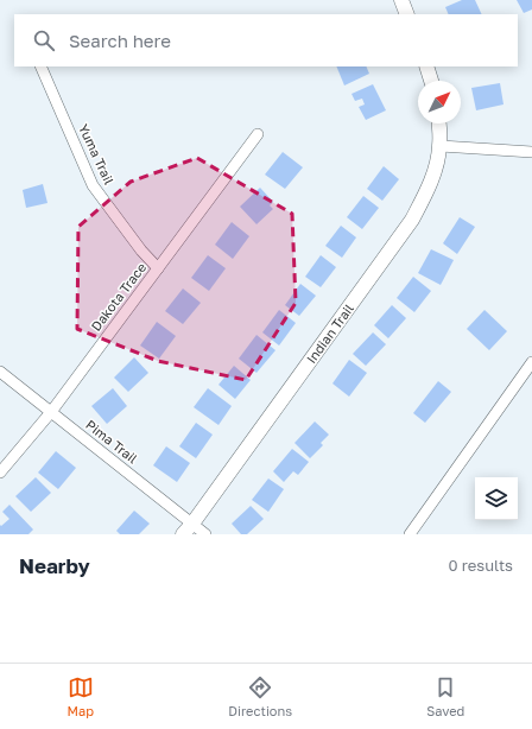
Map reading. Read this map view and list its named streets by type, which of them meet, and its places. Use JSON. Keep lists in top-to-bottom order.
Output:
{
  "streets": {
    "street": [
      "Yuma Trail",
      "Dakota Trace",
      "Indian Trail",
      "Pima Trail"
    ]
  },
  "crossings": [
    ["Yuma Trail", "Dakota Trace"],
    ["Dakota Trace", "Pima Trail"],
    ["Indian Trail", "Pima Trail"]
  ],
  "north": "top right",
  "page": {
    "search": "Search here",
    "heading": ["Nearby", "0 results"],
    "nav": ["Map", "Directions", "Saved"]
  }
}
